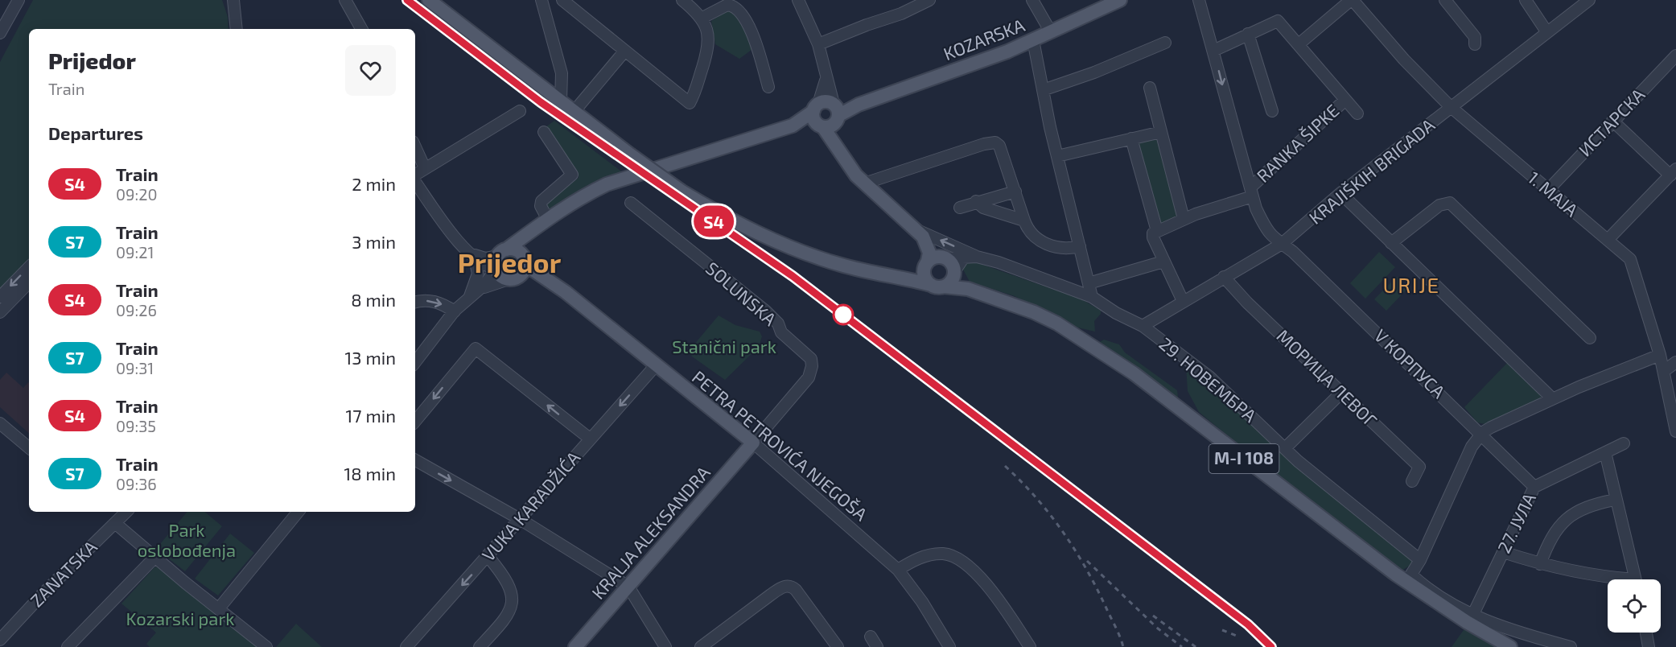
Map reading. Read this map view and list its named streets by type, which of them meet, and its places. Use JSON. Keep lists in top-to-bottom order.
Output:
{
  "streets": {
    "main road": [
      "KOZARSKA",
      "PETRA PETROVIĆA NJEGOŠA",
      "M-I 108",
      "KRALJA ALEKSANDRA"
    ],
    "street": [
      "ИСТАРСКА",
      "RANKA ŠIPKE",
      "KRAJIŠKIH BRIGADA",
      "1. МАЈА",
      "SOLUNSKA",
      "V КОРПУСА",
      "МОРИЦА ЛЕВОГ",
      "29. НОВЕМБРА",
      "VUKA KARADŽIĆA",
      "27. ЈУЛА",
      "ZANATSKA"
    ]
  },
  "crossings": [
    ["ИСТАРСКА", "1. МАЈА"],
    ["RANKA ŠIPKE", "V КОРПУСА"],
    ["KRAJIŠKIH BRIGADA", "1. МАЈА"],
    ["KRAJIŠKIH BRIGADA", "V КОРПУСА"],
    ["KRAJIŠKIH BRIGADA", "МОРИЦА ЛЕВОГ"],
    ["KRAJIŠKIH BRIGADA", "29. НОВЕМБРА"],
    ["SOLUNSKA", "PETRA PETROVIĆA NJEGOŠA"],
    ["SOLUNSKA", "KRALJA ALEKSANDRA"],
    ["V КОРПУСА", "27. ЈУЛА"],
    ["29. НОВЕМБРА", "M-I 108"],
    ["PETRA PETROVIĆA NJEGOŠA", "VUKA KARADŽIĆA"],
    ["PETRA PETROVIĆA NJEGOŠA", "KRALJA ALEKSANDRA"],
    ["M-I 108", "27. ЈУЛА"]
  ],
  "one_way": ["VUKA KARADŽIĆA"],
  "districts": ["Prijedor", "URIJE"],
  "parks": ["Stanični park", "Park oslobođenja", "Kozarski park"],
  "page": {
    "on_map": "S4",
    "heading": [
      ["Prijedor", "Train"],
      "Departures"
    ],
    "list": [
      {
        "mark": "S4",
        "name": "Train",
        "note": "09:20",
        "value": "2 min"
      },
      {
        "mark": "S7",
        "name": "Train",
        "note": "09:21",
        "value": "3 min"
      },
      {
        "mark": "S4",
        "name": "Train",
        "note": "09:26",
        "value": "8 min"
      },
      {
        "mark": "S7",
        "name": "Train",
        "note": "09:31",
        "value": "13 min"
      },
      {
        "mark": "S4",
        "name": "Train",
        "note": "09:35",
        "value": "17 min"
      },
      {
        "mark": "S7",
        "name": "Train",
        "note": "09:36",
        "value": "18 min"
      }
    ]
  }
}
